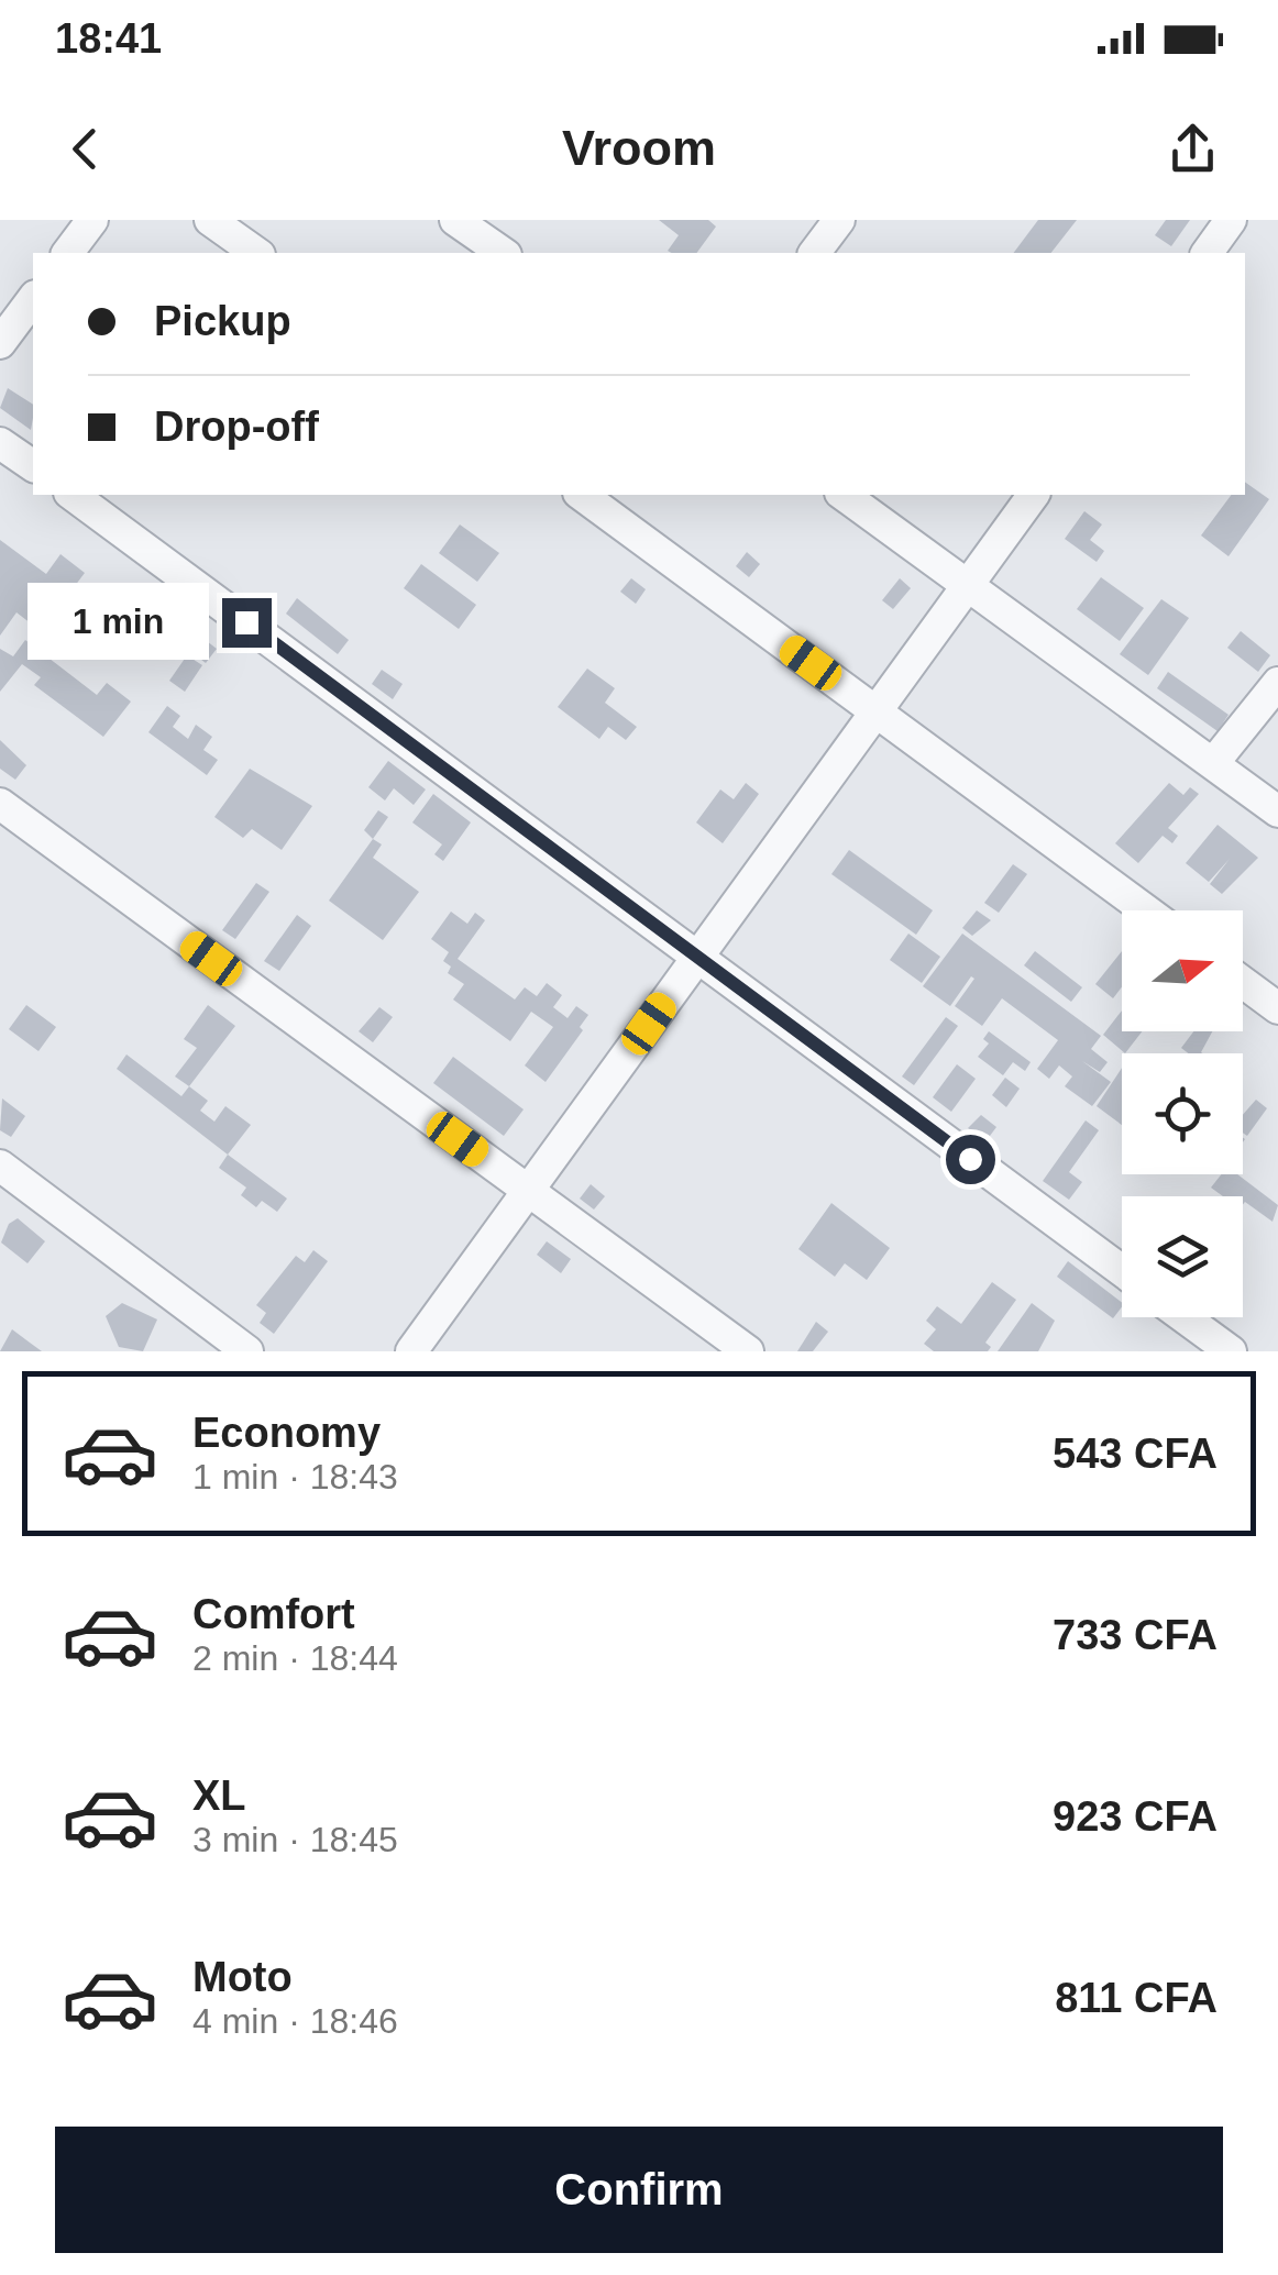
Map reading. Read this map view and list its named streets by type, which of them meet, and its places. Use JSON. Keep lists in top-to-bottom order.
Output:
{
  "north": "right",
  "page": {
    "status": "18:41",
    "header": "Vroom",
    "banner": ["Pickup", "Drop-off"],
    "bubble": "1 min",
    "list": [
      {
        "name": "Economy",
        "note": "1 min · 18:43",
        "value": "543 CFA"
      },
      {
        "name": "Comfort",
        "note": "2 min · 18:44",
        "value": "733 CFA"
      },
      {
        "name": "XL",
        "note": "3 min · 18:45",
        "value": "923 CFA"
      },
      {
        "name": "Moto",
        "note": "4 min · 18:46",
        "value": "811 CFA"
      }
    ],
    "buttons": "Confirm"
  }
}
